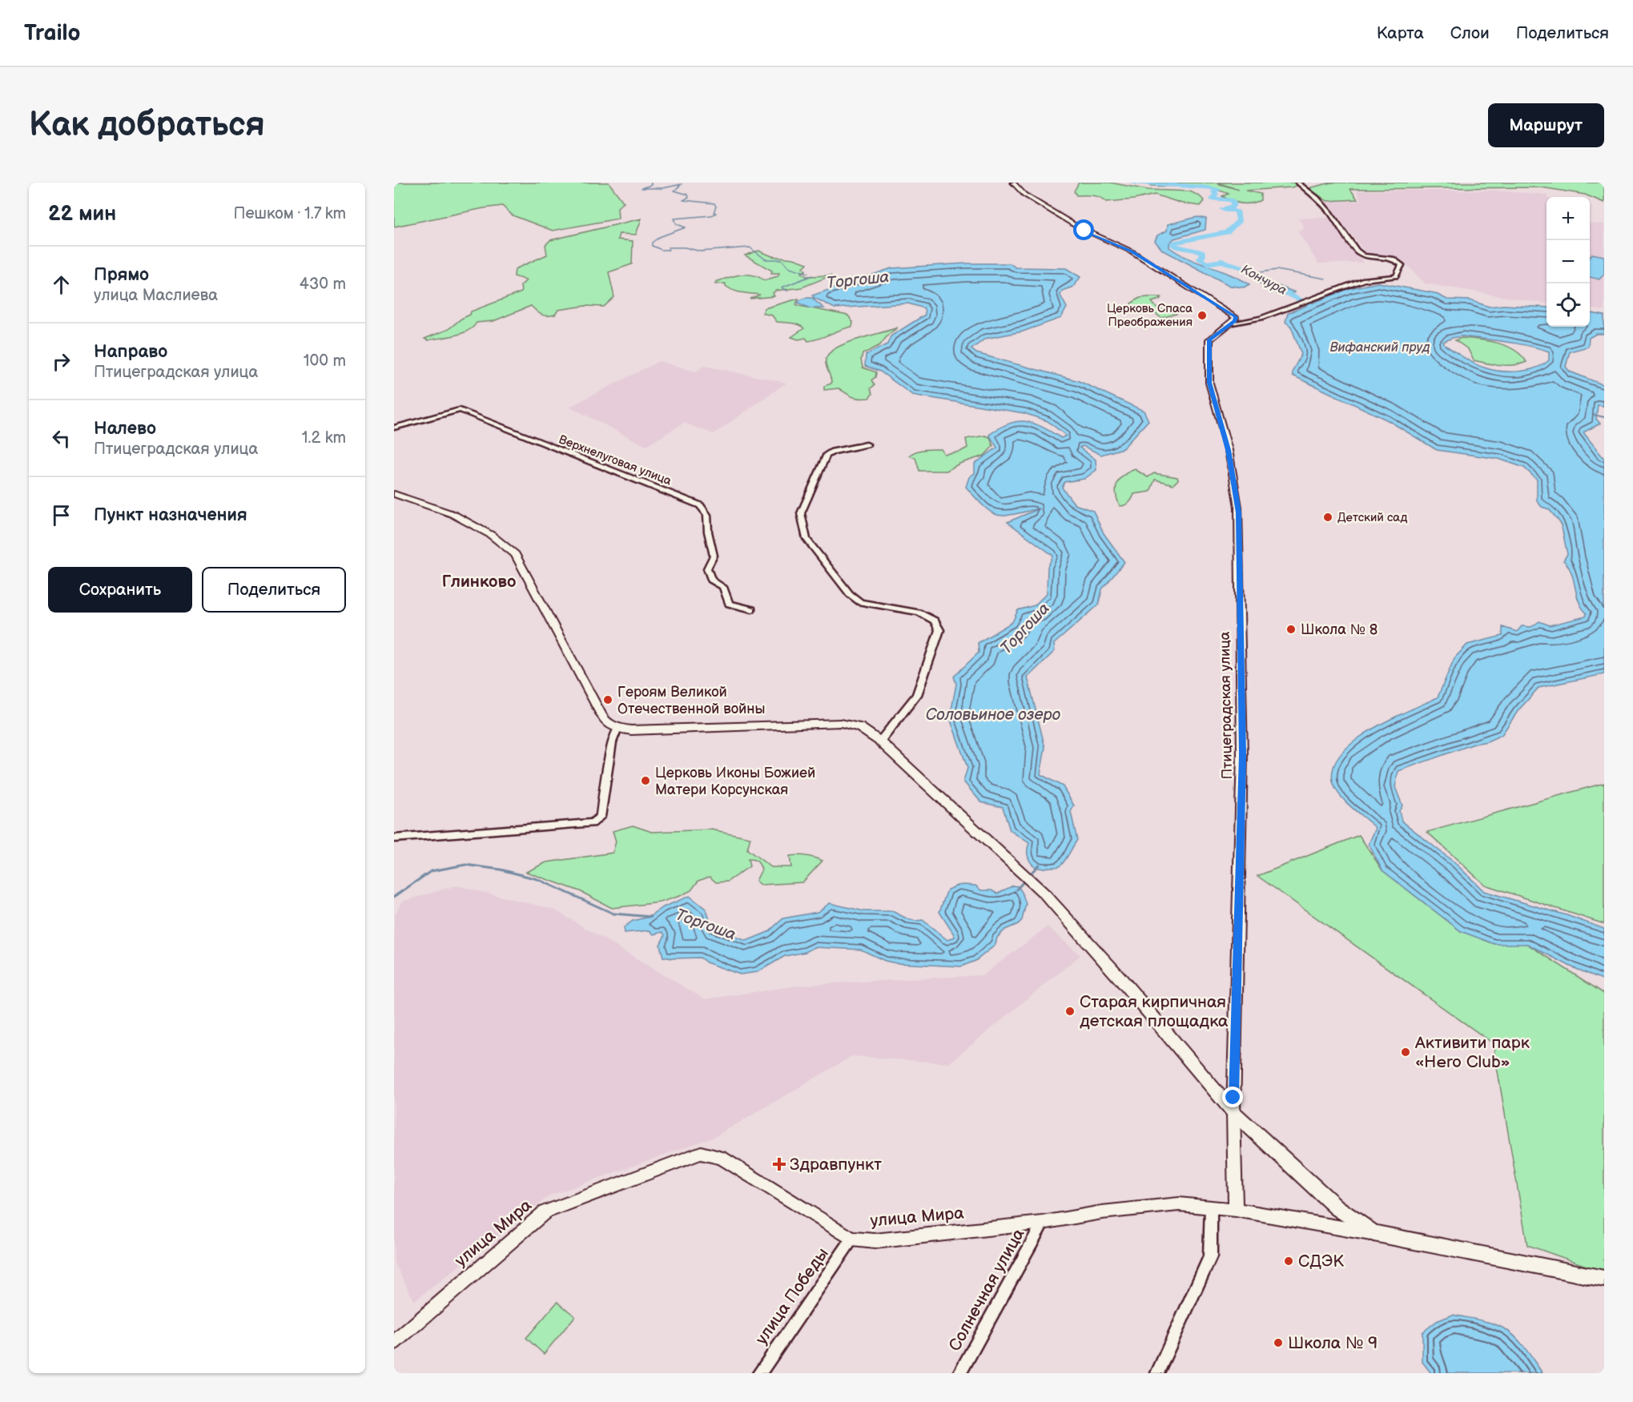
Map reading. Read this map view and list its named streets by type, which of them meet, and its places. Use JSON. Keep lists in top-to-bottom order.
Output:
{
  "streets": {
    "street": [
      "Верхнелуговая улица",
      "Птицеградская улица",
      "улица Мира",
      "Солнечная улица",
      "улица Победы"
    ]
  },
  "crossings": [
    ["улица Мира", "Солнечная улица"],
    ["улица Мира", "улица Победы"]
  ],
  "districts": ["Глинково"],
  "water": [
    "Торгоша",
    "Кончура",
    "Вифанский пруд",
    "Соловьиное озеро"
  ],
  "places": {
    "other": [
      "Церковь Спаса Преображения",
      "Детский сад",
      "Школа № 8",
      "Героям Великой Отечественной войны",
      "Церковь Иконы Божией Матери Корсунская",
      "Старая кирпичная детская площадка",
      "Активити парк «Hero Club»",
      "СДЭК",
      "Школа № 9"
    ],
    "health": ["Здравпункт"]
  },
  "page": {
    "header": "Trailo",
    "nav": ["Карта", "Слои", "Поделиться"],
    "buttons": [
      "Маршрут",
      ["Сохранить", "Поделиться"]
    ],
    "title": "Как добраться",
    "heading": ["22 мин", "Пешком · 1.7 km"],
    "map_buttons": ["+", "−"],
    "list": [
      ["Прямо", "улица Маслиева", "430 m"],
      ["Направо", "Птицеградская улица", "100 m"],
      ["Налево", "Птицеградская улица", "1.2 km"],
      "Пункт назначения"
    ]
  }
}
